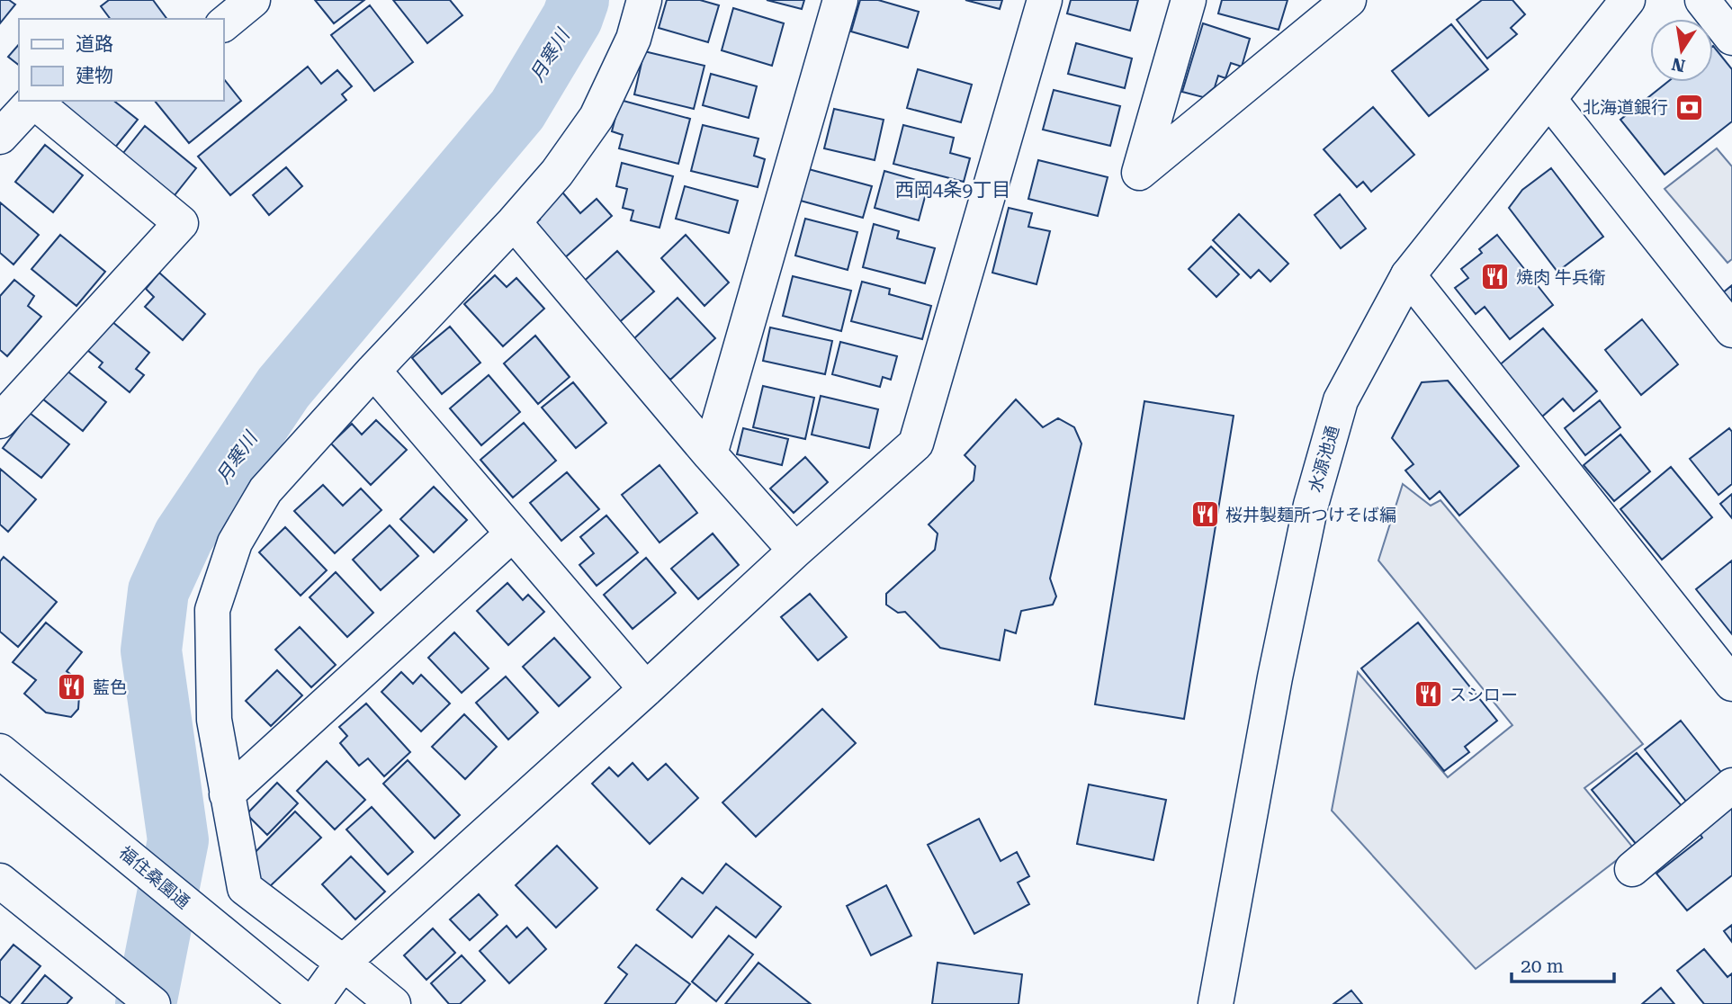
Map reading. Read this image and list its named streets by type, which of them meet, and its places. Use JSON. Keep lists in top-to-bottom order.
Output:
{
  "streets": {
    "street": ["水源池通", "福住桑園通"]
  },
  "districts": ["西岡4条9丁目"],
  "water": ["月寒川"],
  "places": {
    "bank": ["北海道銀行"],
    "restaurant": [
      "焼肉 牛兵衛",
      "桜井製麺所つけそば編",
      "藍色",
      "スシロー"
    ]
  },
  "legend": ["道路", "建物"],
  "scale_bar": "20 m",
  "north": "bottom"
}
